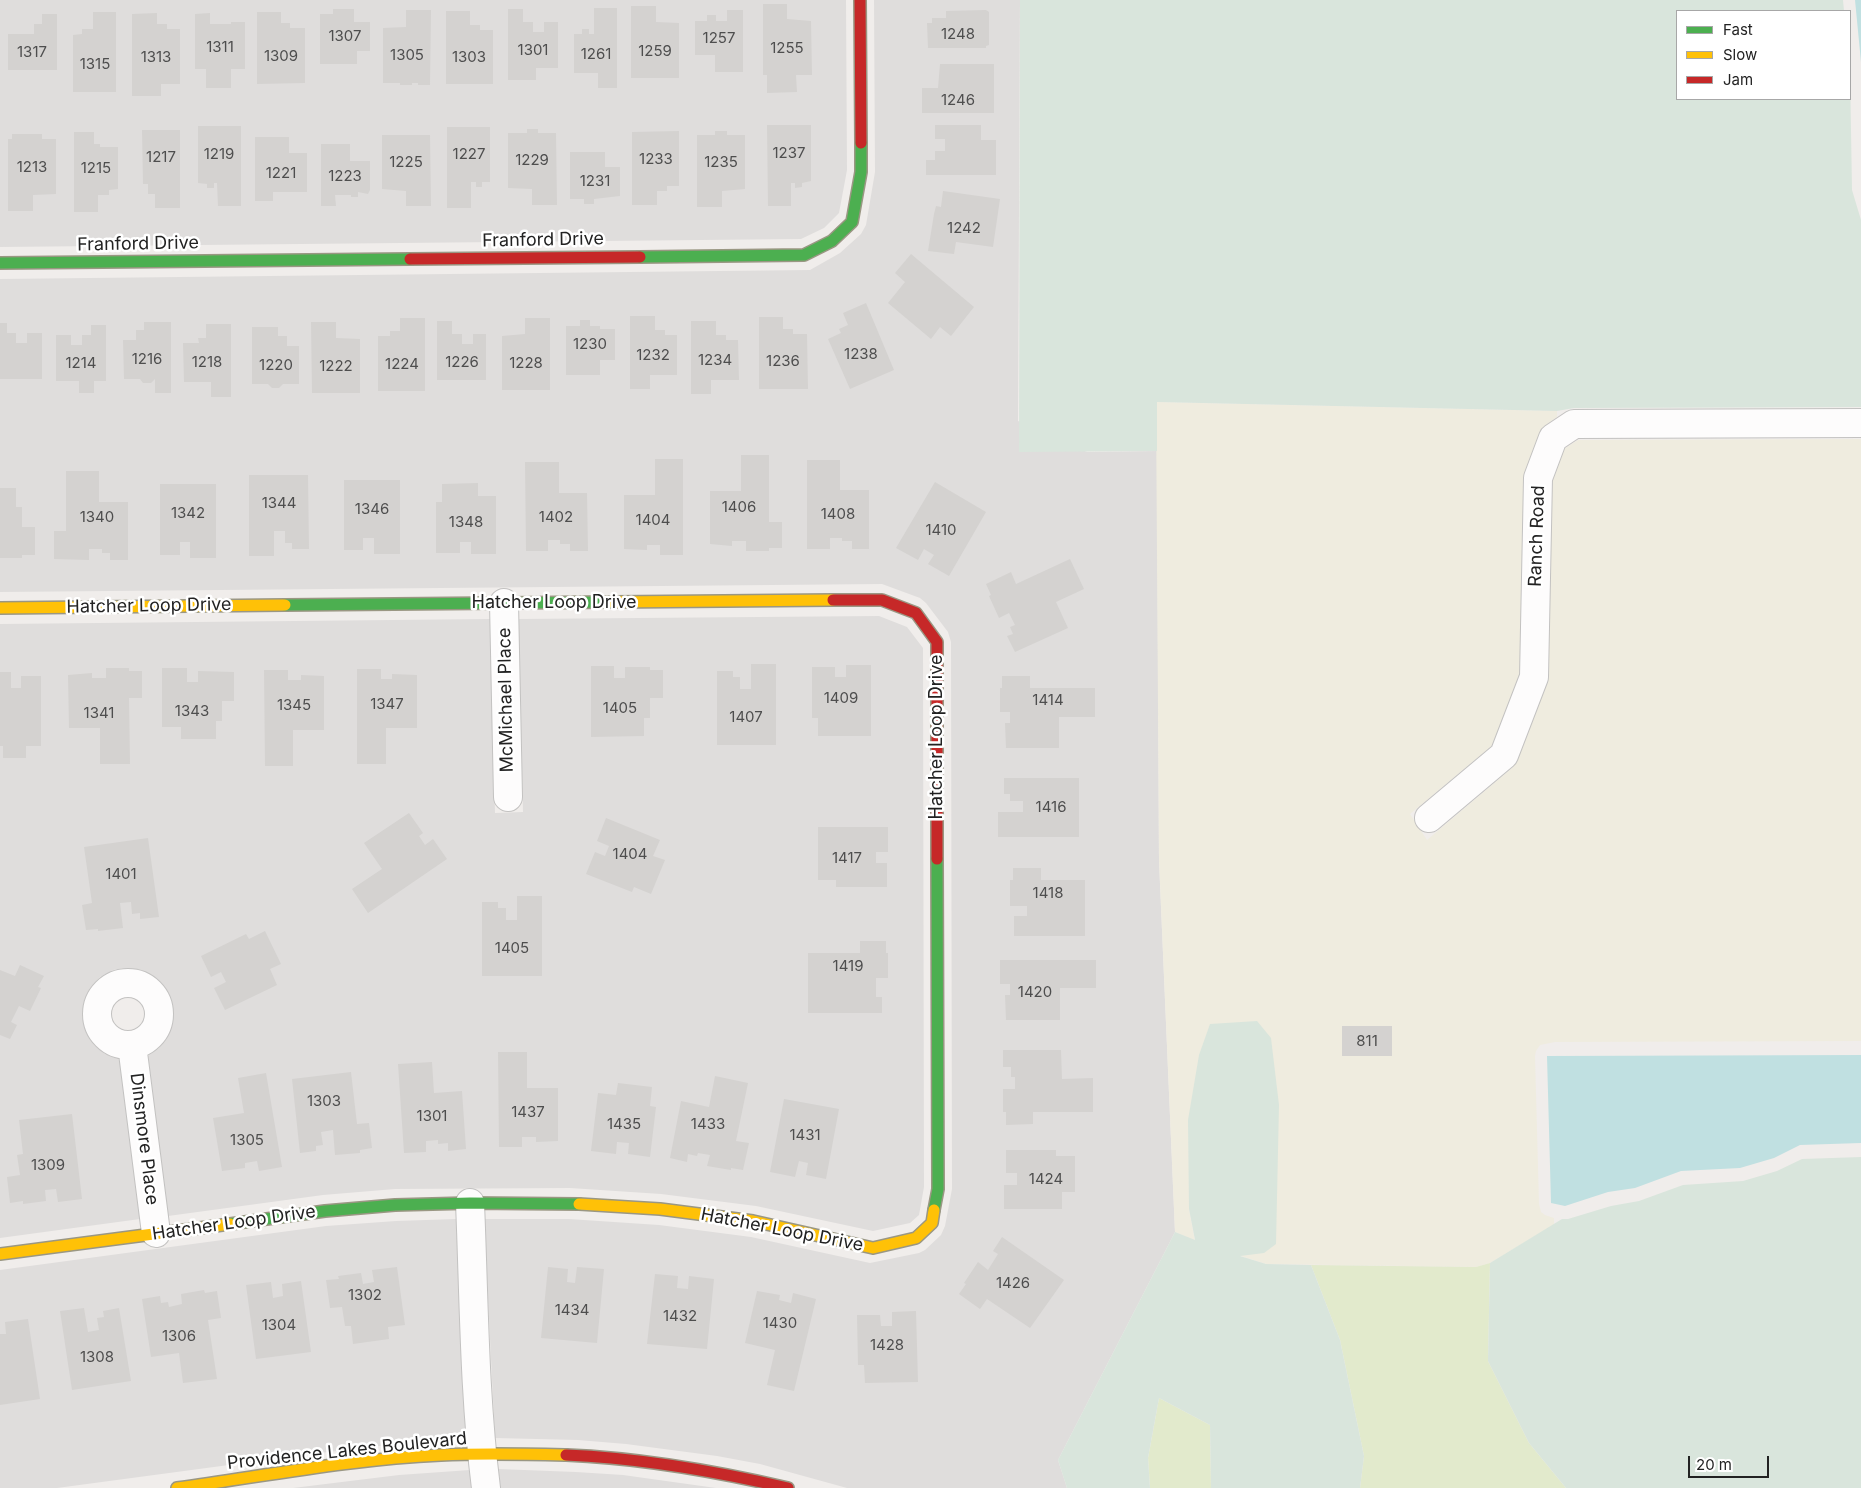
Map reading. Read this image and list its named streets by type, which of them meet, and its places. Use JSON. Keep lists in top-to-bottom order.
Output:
{
  "streets": {
    "street": [
      "Franford Drive",
      "Ranch Road",
      "Hatcher Loop Drive",
      "McMichael Place",
      "Dinsmore Place",
      "Providence Lakes Boulevard"
    ]
  },
  "crossings": [
    ["Hatcher Loop Drive", "McMichael Place"],
    ["Hatcher Loop Drive", "Dinsmore Place"]
  ],
  "house_numbers": [
    "1248",
    "1307",
    "1257",
    "1311",
    "1255",
    "1301",
    "1259",
    "1317",
    "1261",
    "1305",
    "1309",
    "1313",
    "1303",
    "1315",
    "1246",
    "1237",
    "1219",
    "1227",
    "1217",
    "1233",
    "1229",
    "1225",
    "1235",
    "1213",
    "1215",
    "1221",
    "1223",
    "1231",
    "1242",
    "1230",
    "1238",
    "1232",
    "1216",
    "1234",
    "1236",
    "1218",
    "1226",
    "1214",
    "1228",
    "1224",
    "1220",
    "1222",
    "1344",
    "1406",
    "1346",
    "1342",
    "1408",
    "1340",
    "1402",
    "1404",
    "1348",
    "1410",
    "1409",
    "1414",
    "1347",
    "1345",
    "1405",
    "1343",
    "1341",
    "1407",
    "1416",
    "1404",
    "1417",
    "1401",
    "1418",
    "1405",
    "1419",
    "1420",
    "811",
    "1303",
    "1437",
    "1301",
    "1435",
    "1433",
    "1431",
    "1305",
    "1309",
    "1424",
    "1426",
    "1302",
    "1434",
    "1432",
    "1430",
    "1304",
    "1306",
    "1428",
    "1308"
  ],
  "legend": ["Fast", "Slow", "Jam"],
  "scale_bar": "20 m"
}
